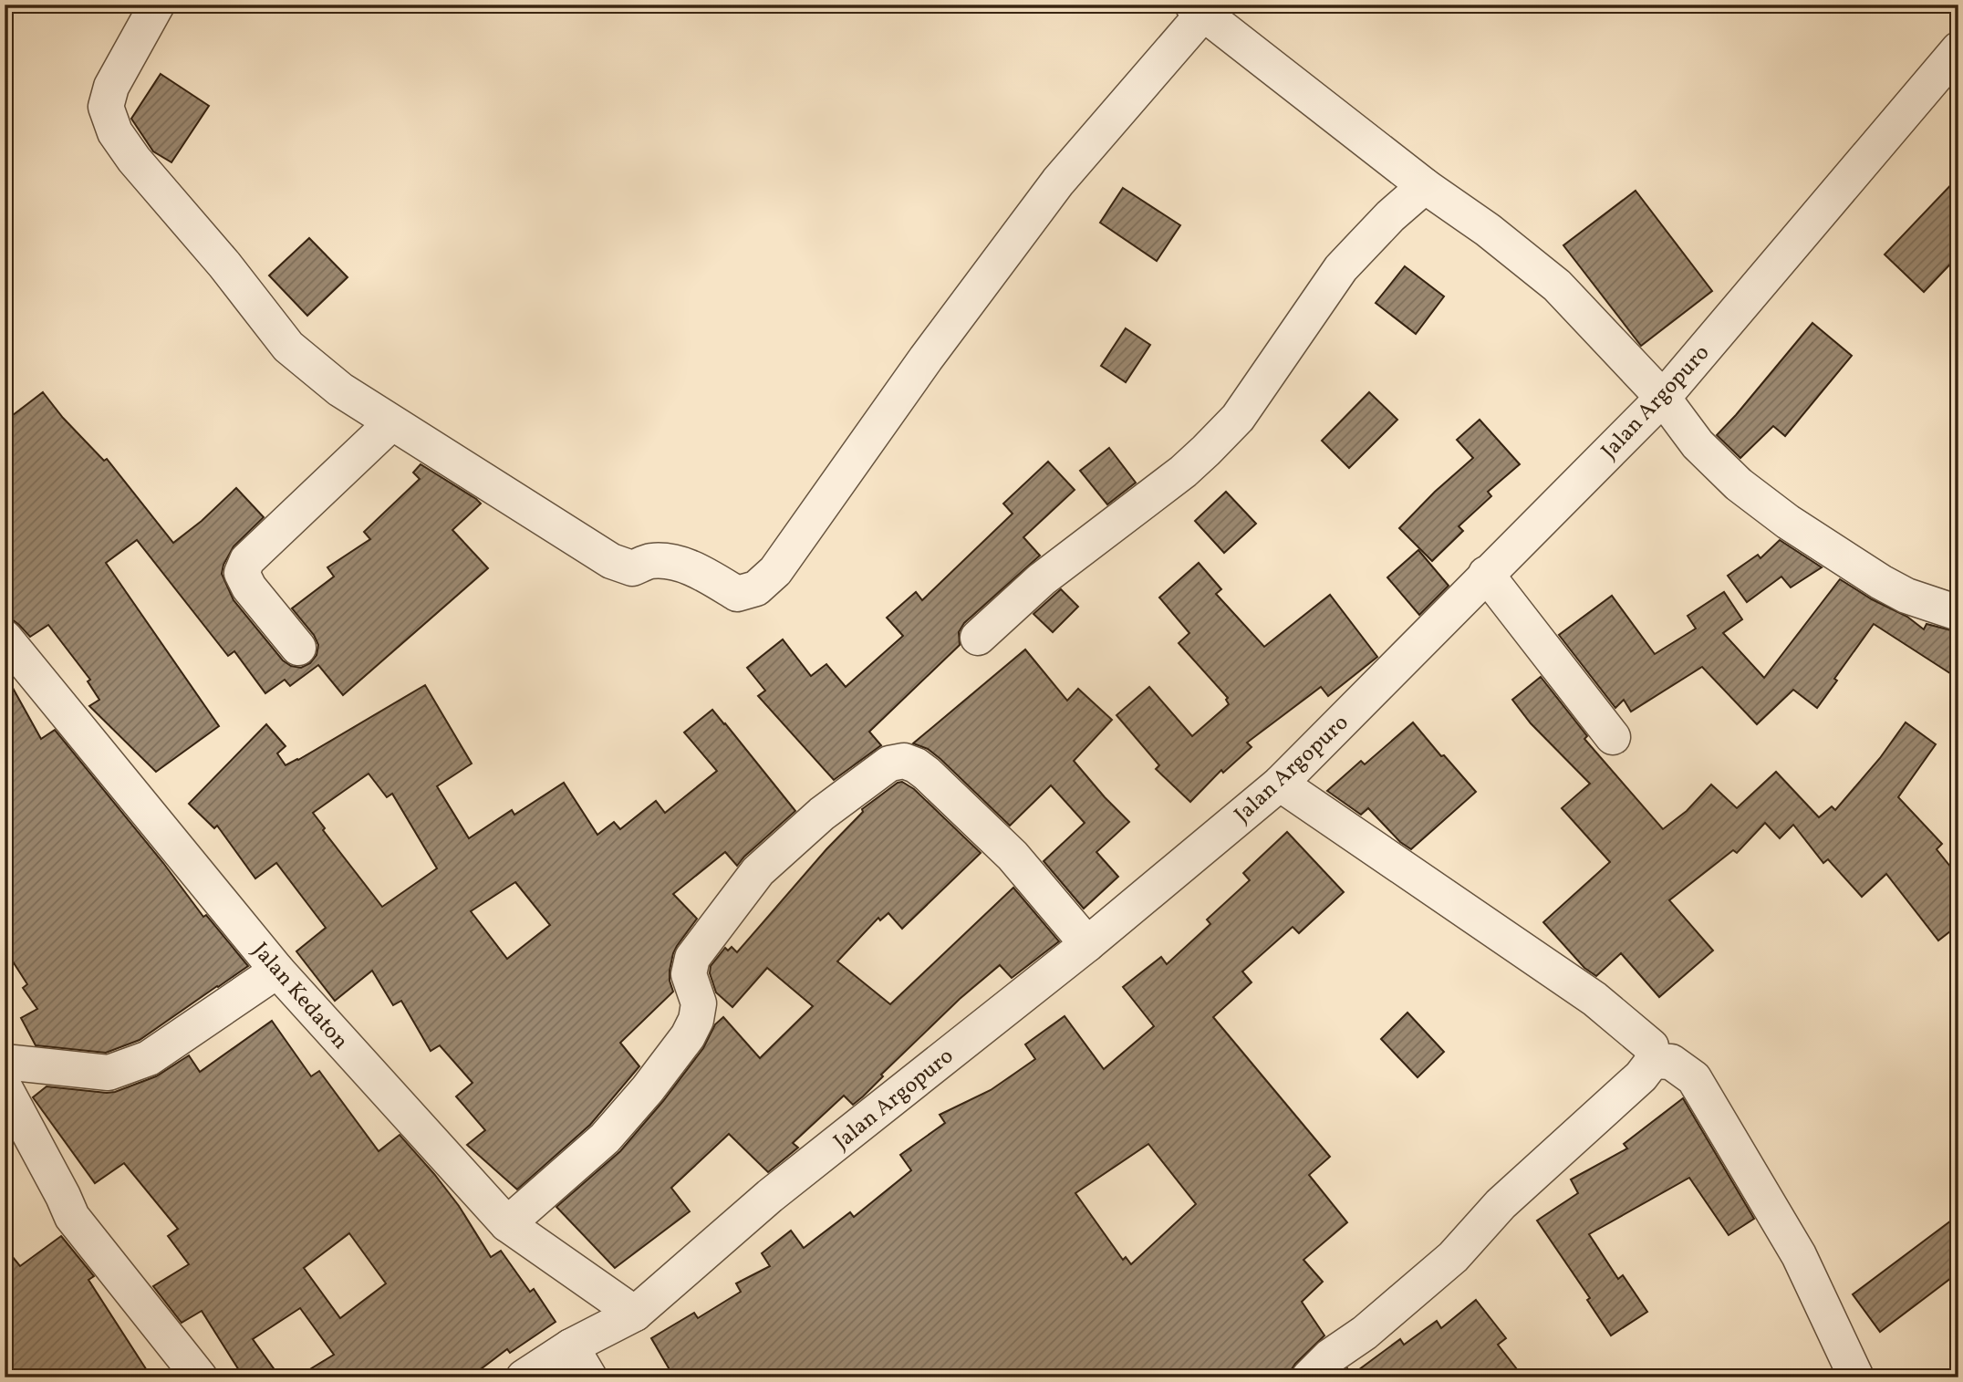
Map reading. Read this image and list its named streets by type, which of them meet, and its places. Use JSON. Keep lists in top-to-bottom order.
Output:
{
  "streets": {
    "street": ["Jalan Argopuro", "Jalan Kedaton"]
  },
  "crossings": [
    ["Jalan Argopuro", "Jalan Kedaton"]
  ]
}
